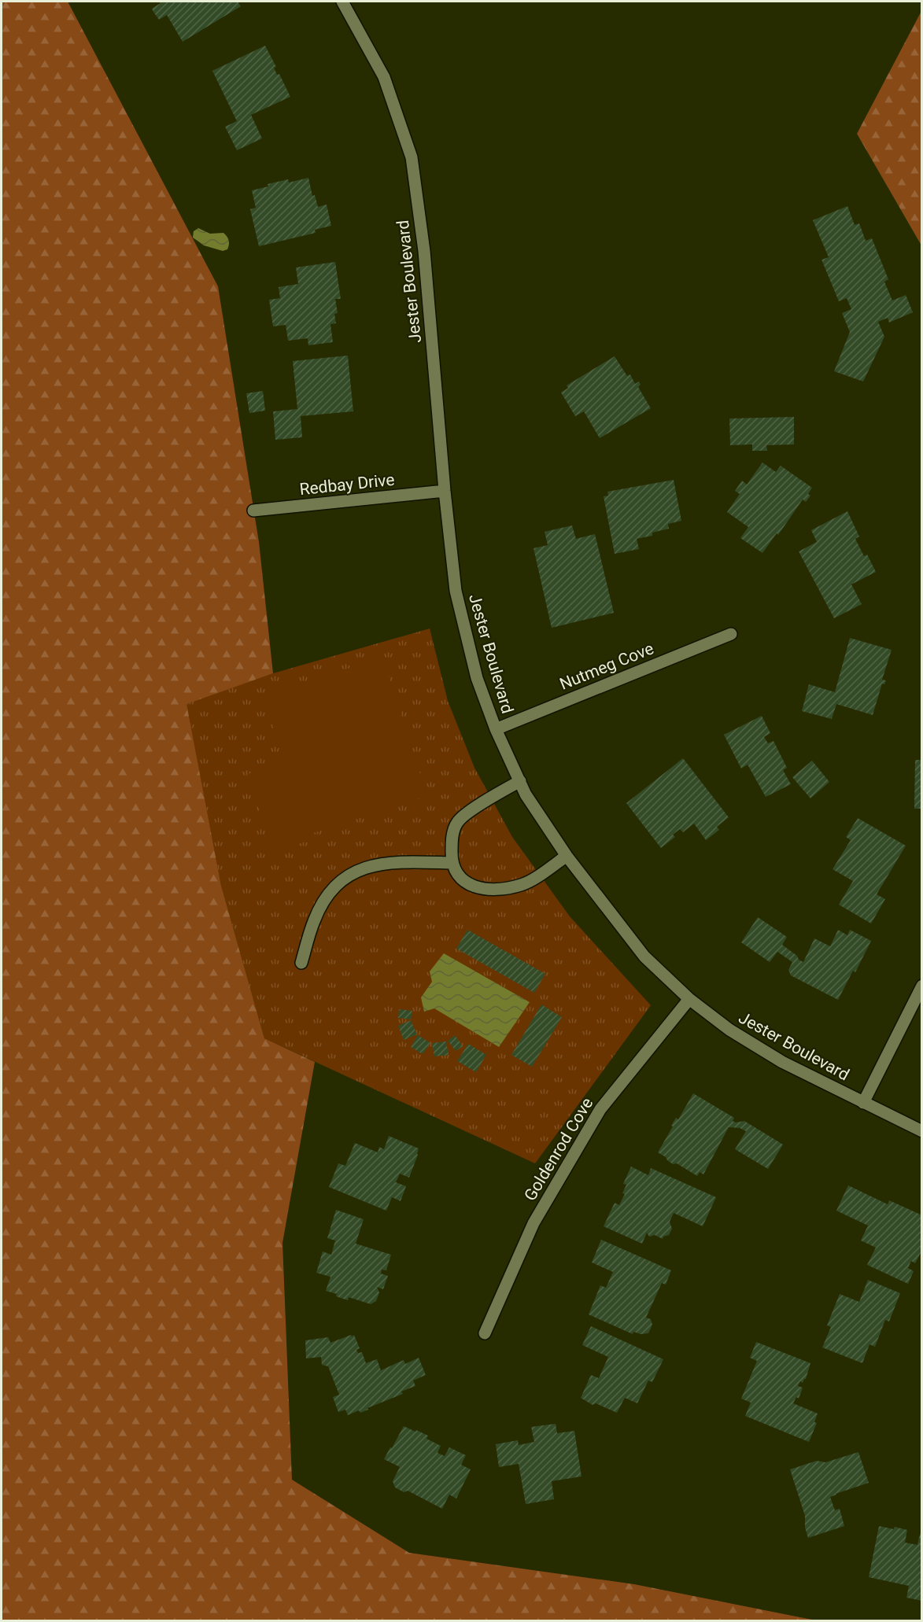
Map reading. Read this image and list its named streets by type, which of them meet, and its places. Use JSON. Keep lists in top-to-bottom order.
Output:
{
  "streets": {
    "street": [
      "Jester Boulevard",
      "Redbay Drive",
      "Nutmeg Cove",
      "Goldenrod Cove"
    ]
  },
  "crossings": [
    ["Jester Boulevard", "Redbay Drive"],
    ["Jester Boulevard", "Nutmeg Cove"],
    ["Jester Boulevard", "Goldenrod Cove"]
  ]
}
